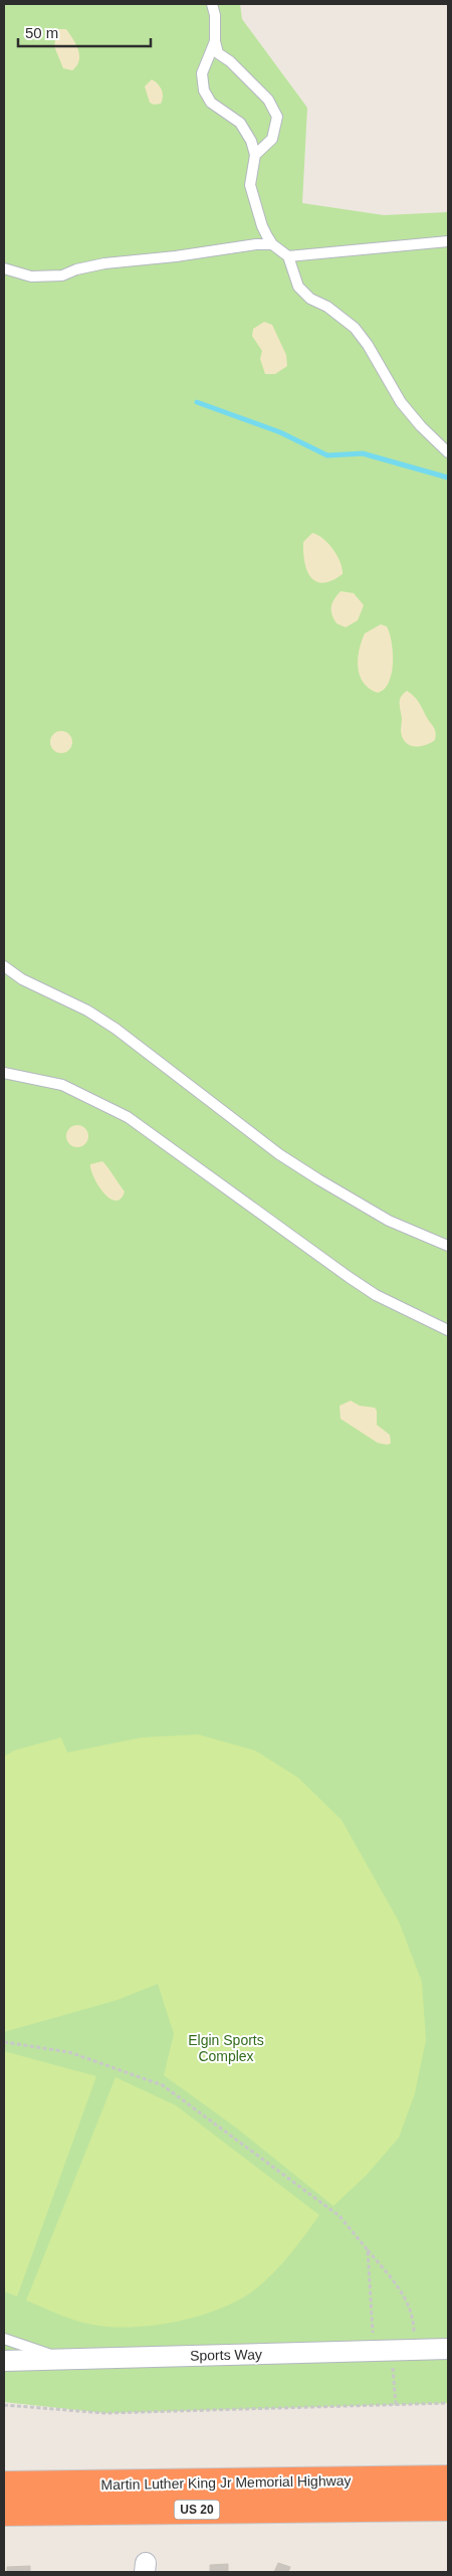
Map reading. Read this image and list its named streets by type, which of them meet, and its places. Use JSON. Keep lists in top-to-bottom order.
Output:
{
  "streets": {
    "highway": ["Martin Luther King Jr Memorial Highway", "US 20"],
    "street": ["Sports Way"]
  },
  "parks": ["Elgin Sports Complex"],
  "scale_bar": "50 m"
}
